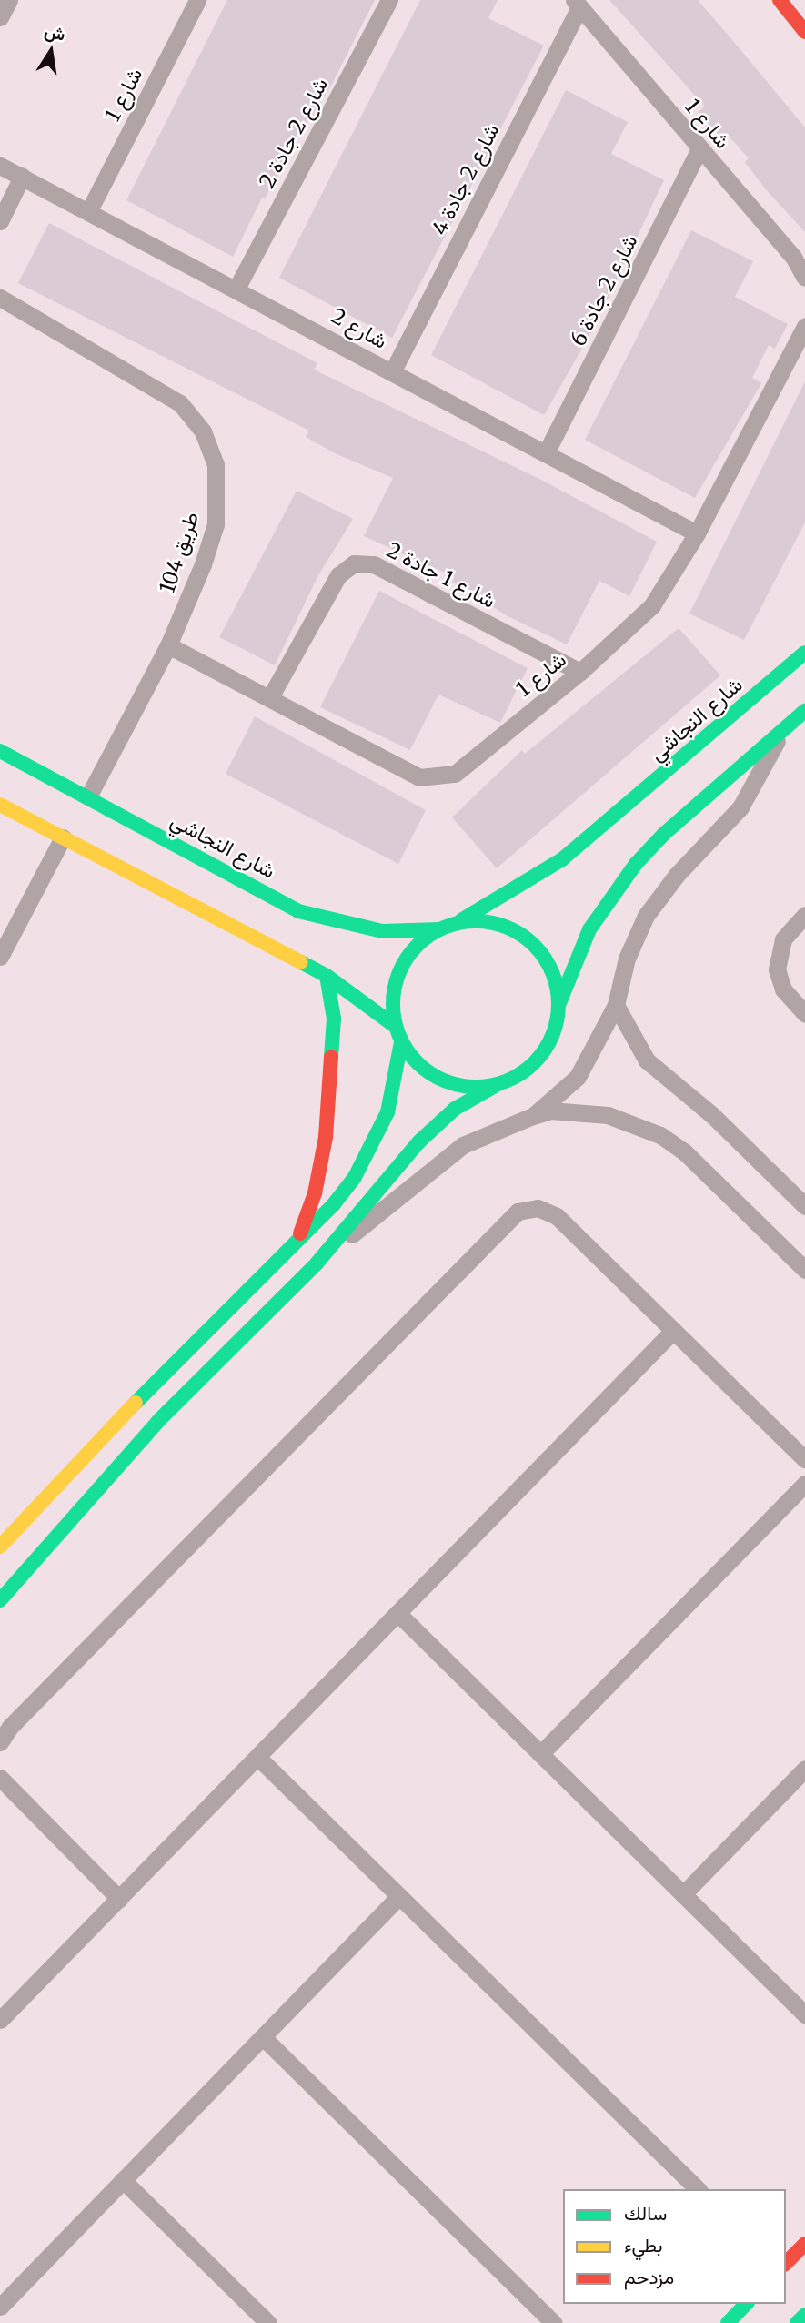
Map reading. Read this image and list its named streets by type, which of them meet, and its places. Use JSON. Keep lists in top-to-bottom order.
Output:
{
  "streets": {
    "main road": ["شارع النجاشي"],
    "street": [
      "شارع 1",
      "شارع 2 جادة 2",
      "شارع 2 جادة 4",
      "شارع 2 جادة 6",
      "شارع 2",
      "طريق 104",
      "شارع 1 جادة 2"
    ]
  },
  "crossings": [
    ["شارع 1", "شارع 2 جادة 4"],
    ["شارع 1", "شارع 2 جادة 6"],
    ["شارع 1", "شارع 2"],
    ["شارع 1", "طريق 104"],
    ["شارع 1", "شارع 1 جادة 2"],
    ["شارع 2 جادة 2", "شارع 2"],
    ["شارع 2 جادة 4", "شارع 2"],
    ["شارع 2 جادة 6", "شارع 2"],
    ["طريق 104", "شارع النجاشي"]
  ],
  "legend": ["سالك", "بطيء", "مزدحم"],
  "north": "top"
}
